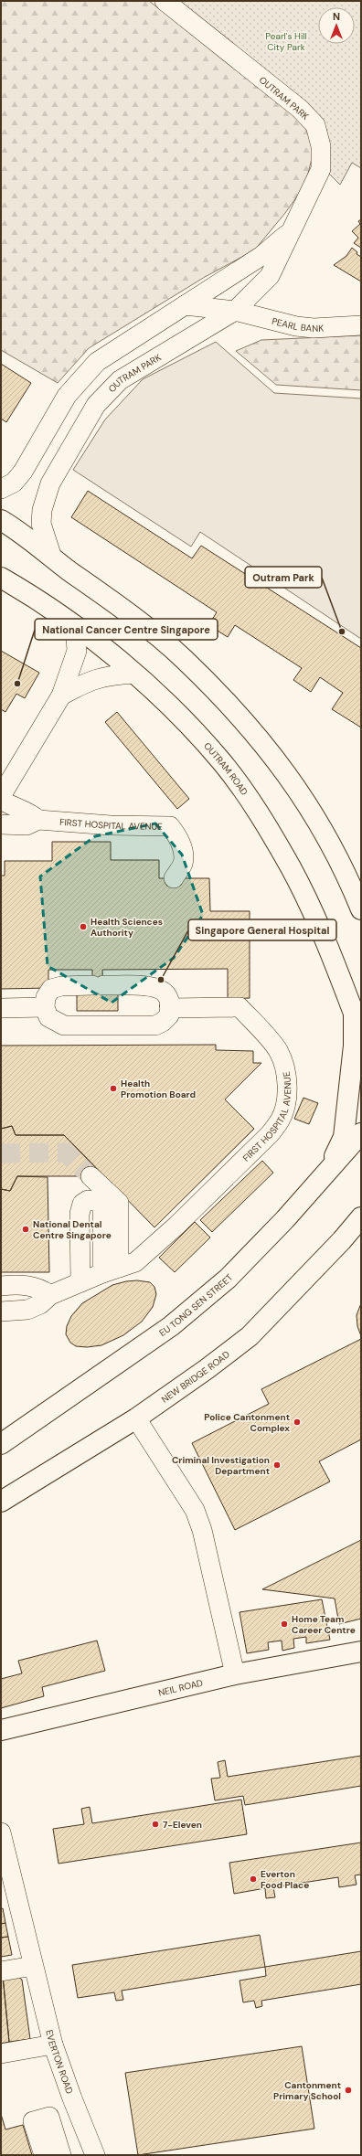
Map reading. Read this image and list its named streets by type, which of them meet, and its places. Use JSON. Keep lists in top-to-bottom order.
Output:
{
  "streets": {
    "main road": [
      "OUTRAM ROAD",
      "EU TONG SEN STREET",
      "NEW BRIDGE ROAD",
      "NEIL ROAD"
    ],
    "street": [
      "OUTRAM PARK",
      "PEARL BANK",
      "FIRST HOSPITAL AVENUE",
      "EVERTON ROAD"
    ]
  },
  "crossings": [
    ["OUTRAM PARK", "PEARL BANK"]
  ],
  "parks": ["Pearl's Hill City Park"],
  "places": [
    "Outram Park",
    "National Cancer Centre Singapore",
    "Health Sciences Authority",
    "Singapore General Hospital",
    "Health Promotion Board",
    "National Dental Centre Singapore",
    "Police Cantonment Complex",
    "Criminal Investigation Department",
    "Home Team Career Centre",
    "7-Eleven",
    "Everton Food Place",
    "Cantonment Primary School"
  ],
  "north": "top"
}
